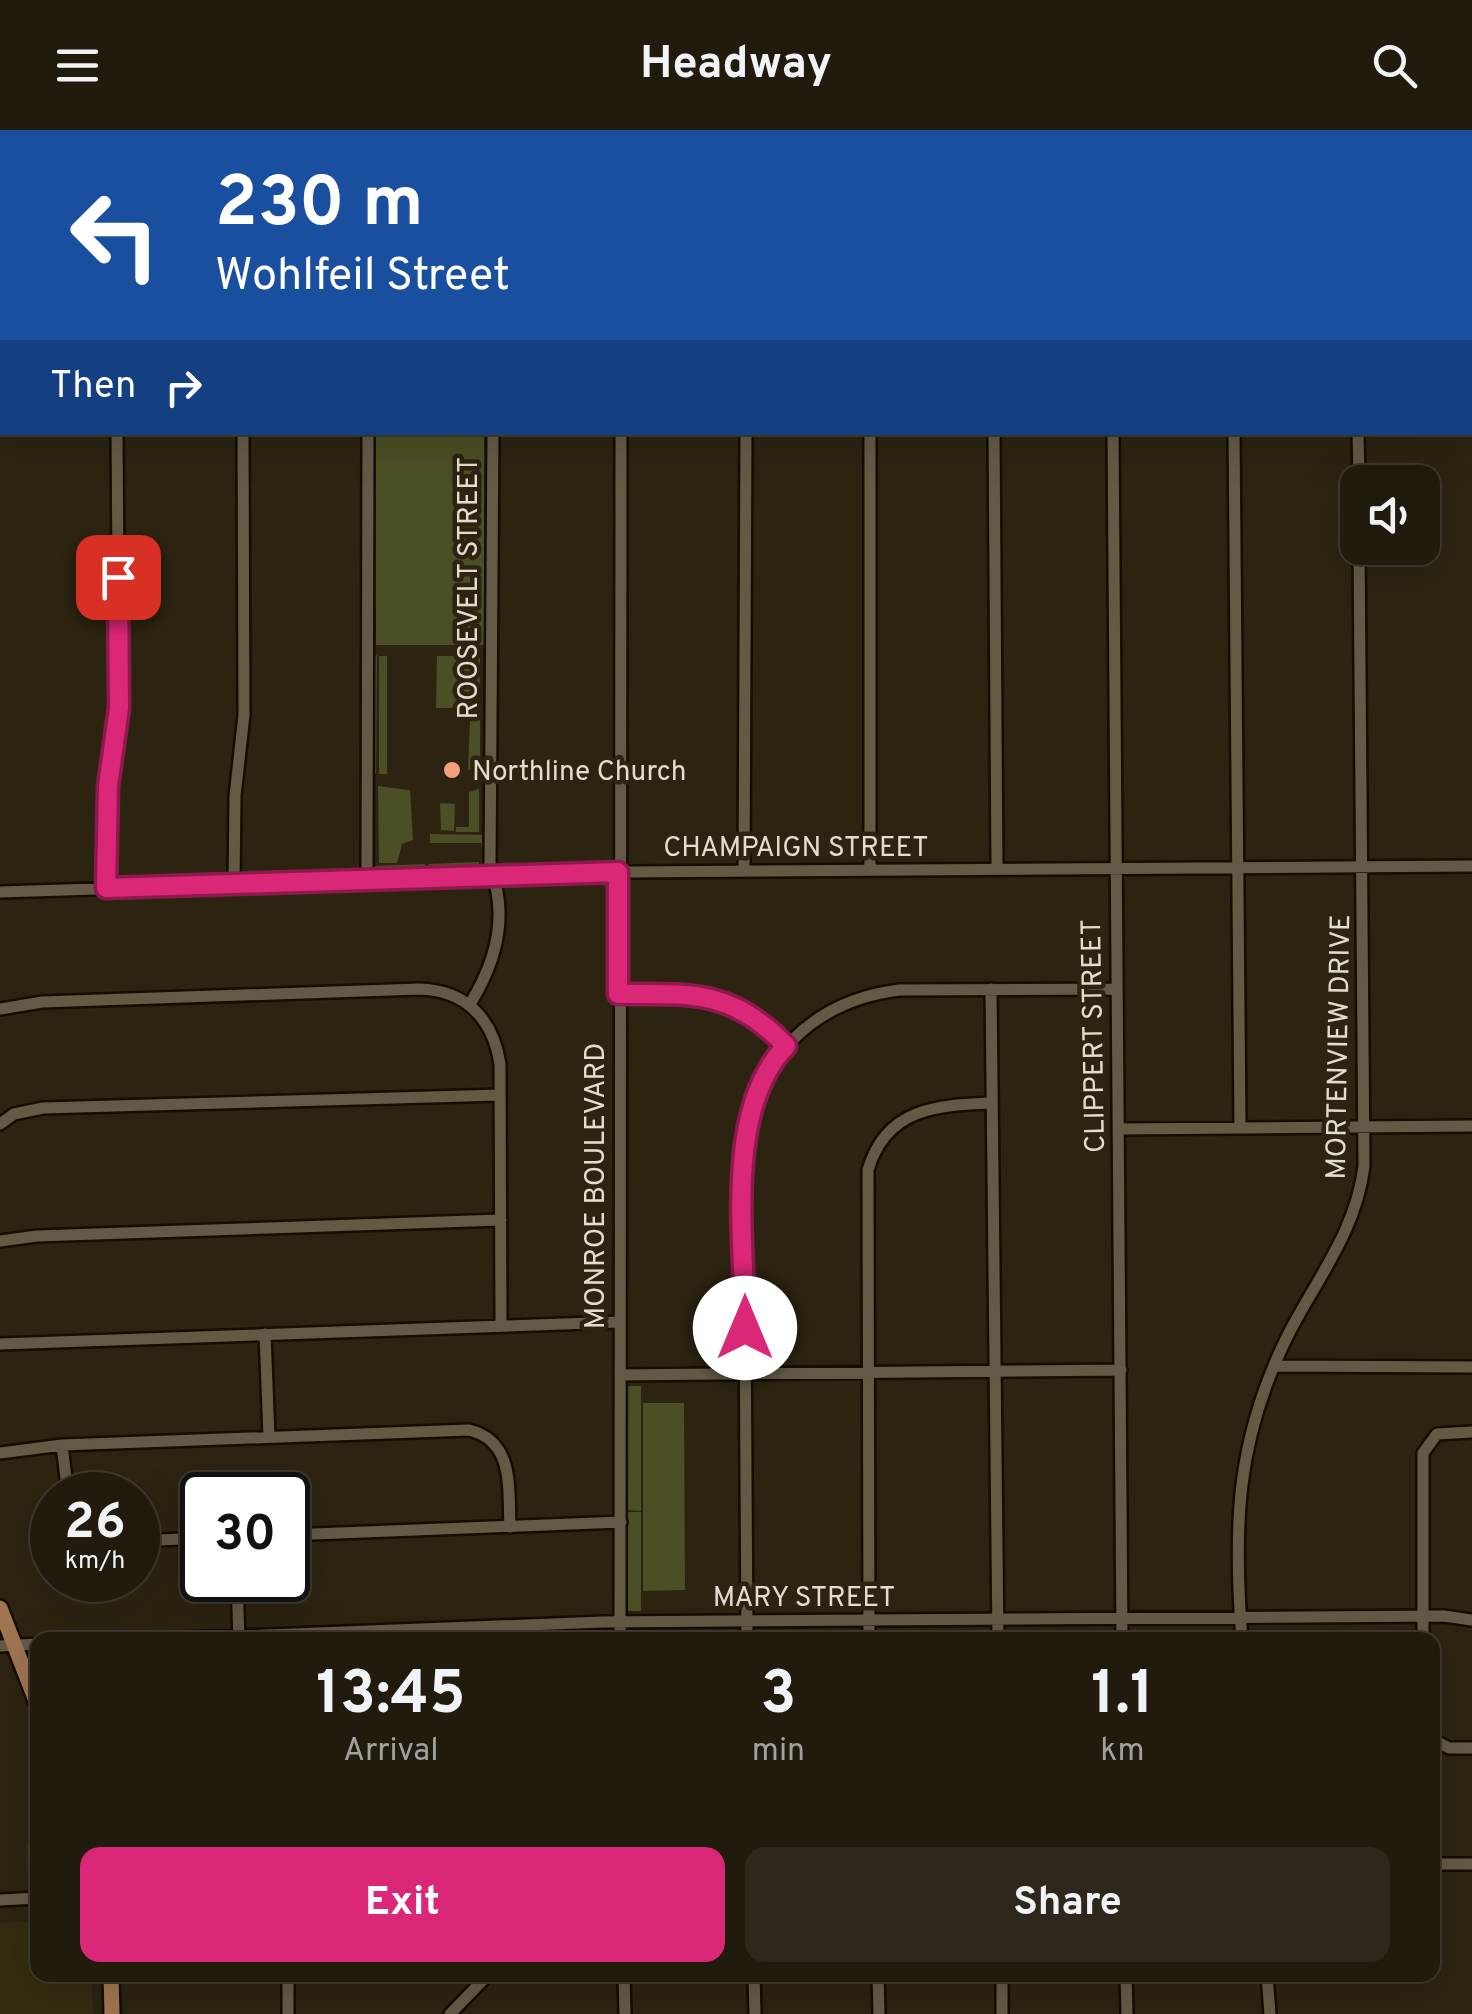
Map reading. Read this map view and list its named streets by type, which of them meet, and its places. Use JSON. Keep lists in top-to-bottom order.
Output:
{
  "streets": {
    "street": [
      "ROOSEVELT STREET",
      "CHAMPAIGN STREET",
      "CLIPPERT STREET",
      "MORTENVIEW DRIVE",
      "MONROE BOULEVARD",
      "MARY STREET"
    ]
  },
  "crossings": [
    ["ROOSEVELT STREET", "CHAMPAIGN STREET"],
    ["CHAMPAIGN STREET", "CLIPPERT STREET"],
    ["CHAMPAIGN STREET", "MORTENVIEW DRIVE"],
    ["CHAMPAIGN STREET", "MONROE BOULEVARD"],
    ["CLIPPERT STREET", "MARY STREET"],
    ["MORTENVIEW DRIVE", "MARY STREET"],
    ["MONROE BOULEVARD", "MARY STREET"]
  ],
  "places": ["Northline Church"],
  "page": {
    "header": "Headway",
    "turn": ["230 m", "Wohlfeil Street"],
    "then": "Then",
    "speed": "26 km/h",
    "limit": "30",
    "eta": [
      "13:45",
      "Arrival",
      "3",
      "min",
      "1.1",
      "km"
    ],
    "buttons": ["Exit", "Share"]
  }
}
